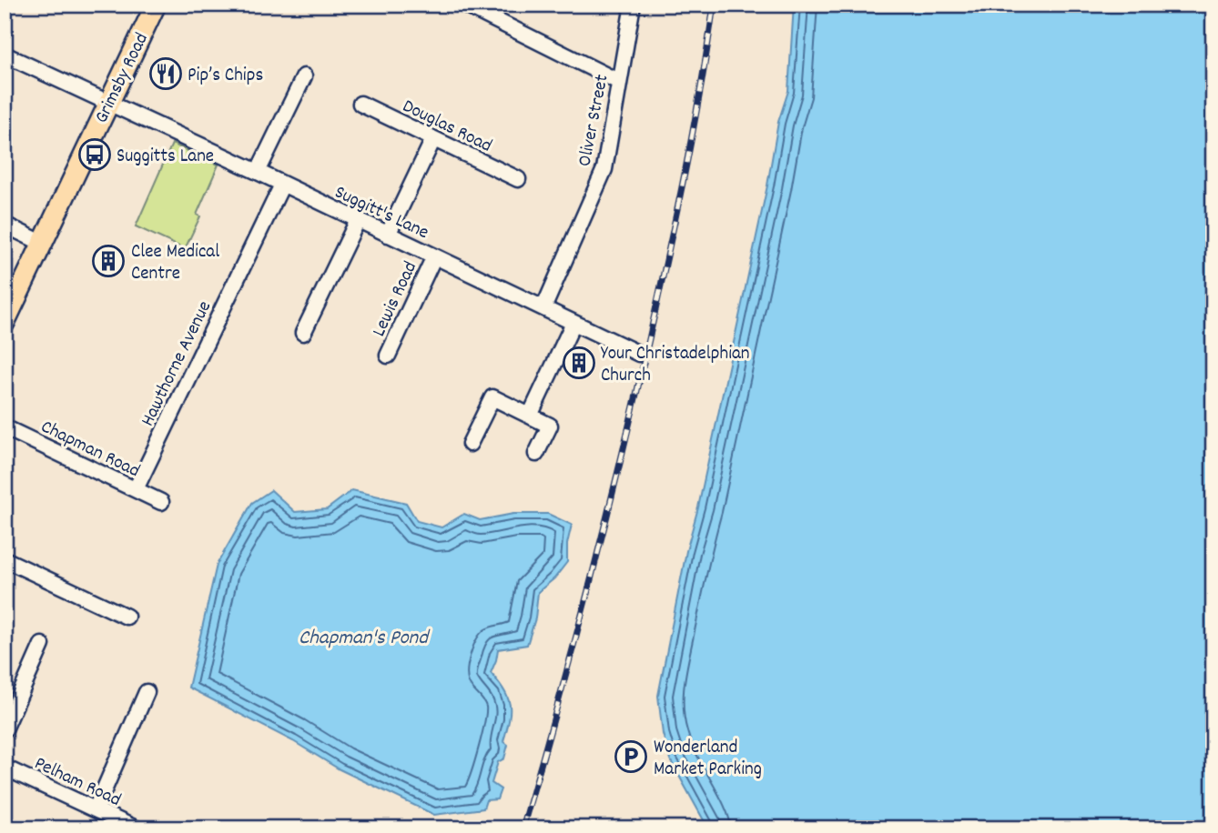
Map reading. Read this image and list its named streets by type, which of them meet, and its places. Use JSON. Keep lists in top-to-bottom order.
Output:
{
  "streets": {
    "main road": ["Grimsby Road"],
    "street": [
      "Oliver Street",
      "Douglas Road",
      "Suggitt's Lane",
      "Lewis Road",
      "Hawthorne Avenue",
      "Chapman Road",
      "Pelham Road"
    ]
  },
  "crossings": [
    ["Grimsby Road", "Suggitt's Lane"],
    ["Oliver Street", "Suggitt's Lane"],
    ["Suggitt's Lane", "Lewis Road"],
    ["Suggitt's Lane", "Hawthorne Avenue"],
    ["Hawthorne Avenue", "Chapman Road"]
  ],
  "water": ["Chapman's Pond"],
  "places": {
    "restaurant": ["Pip’s Chips"],
    "bus stop": ["Suggitts Lane"],
    "building": ["Clee Medical Centre", "Your Christadelphian Church"],
    "parking": ["Wonderland Market Parking"]
  }
}
